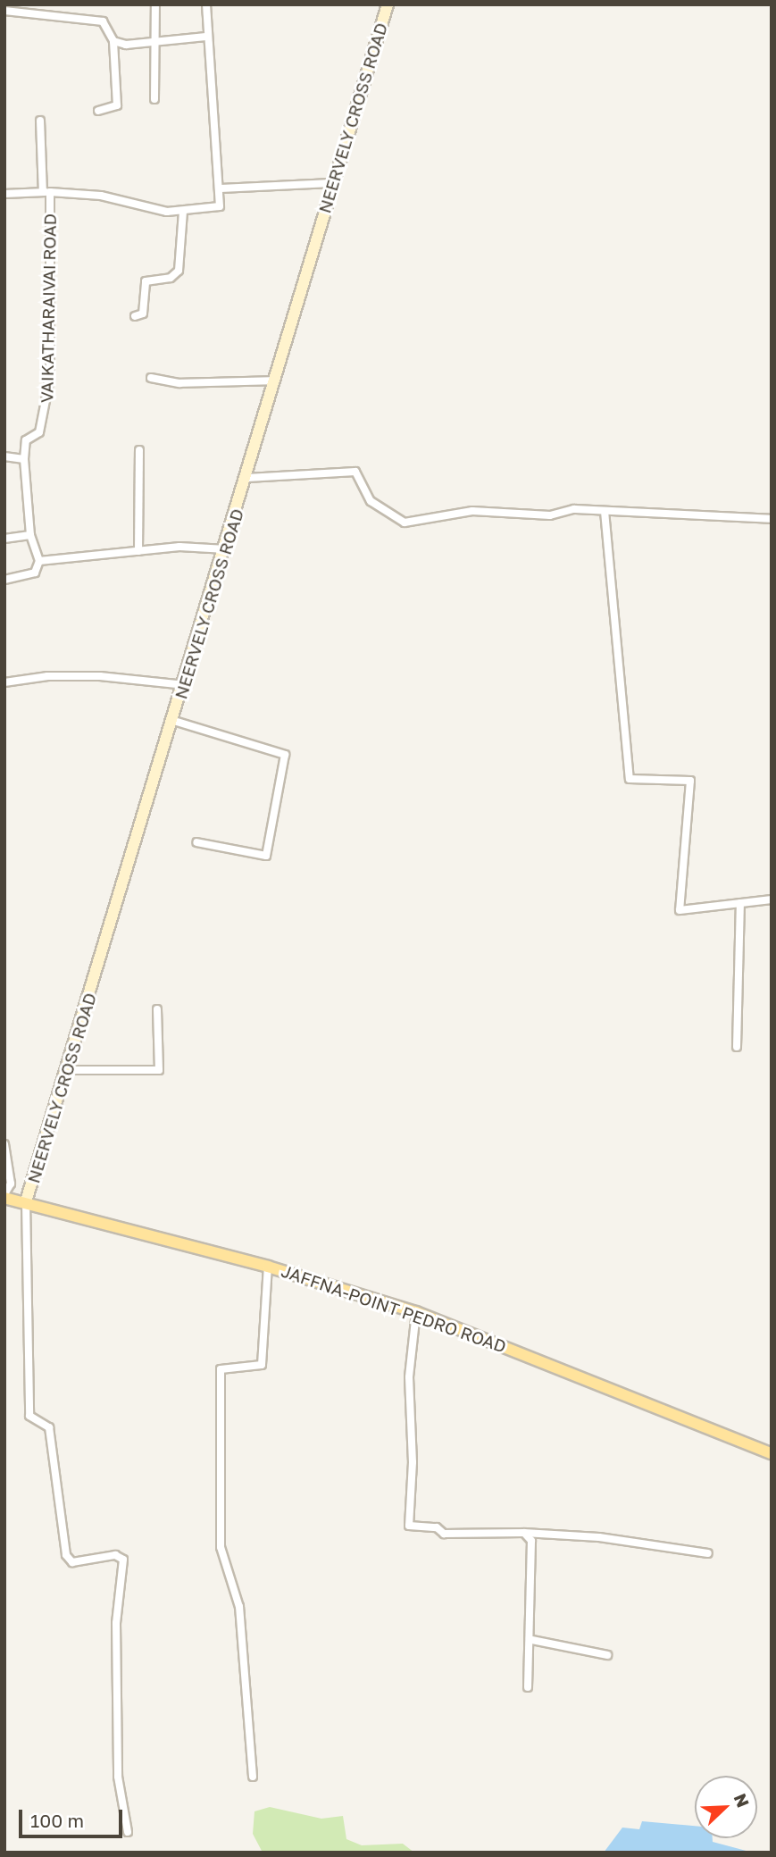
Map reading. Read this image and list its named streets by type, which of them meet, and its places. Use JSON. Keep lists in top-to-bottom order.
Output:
{
  "streets": {
    "main road": ["JAFFNA-POINT PEDRO ROAD"],
    "street": ["NEERVELY CROSS ROAD", "VAIKATHARAIVAI ROAD"]
  },
  "crossings": [
    ["NEERVELY CROSS ROAD", "JAFFNA-POINT PEDRO ROAD"]
  ],
  "scale_bar": "100 m",
  "north": "top right"
}
